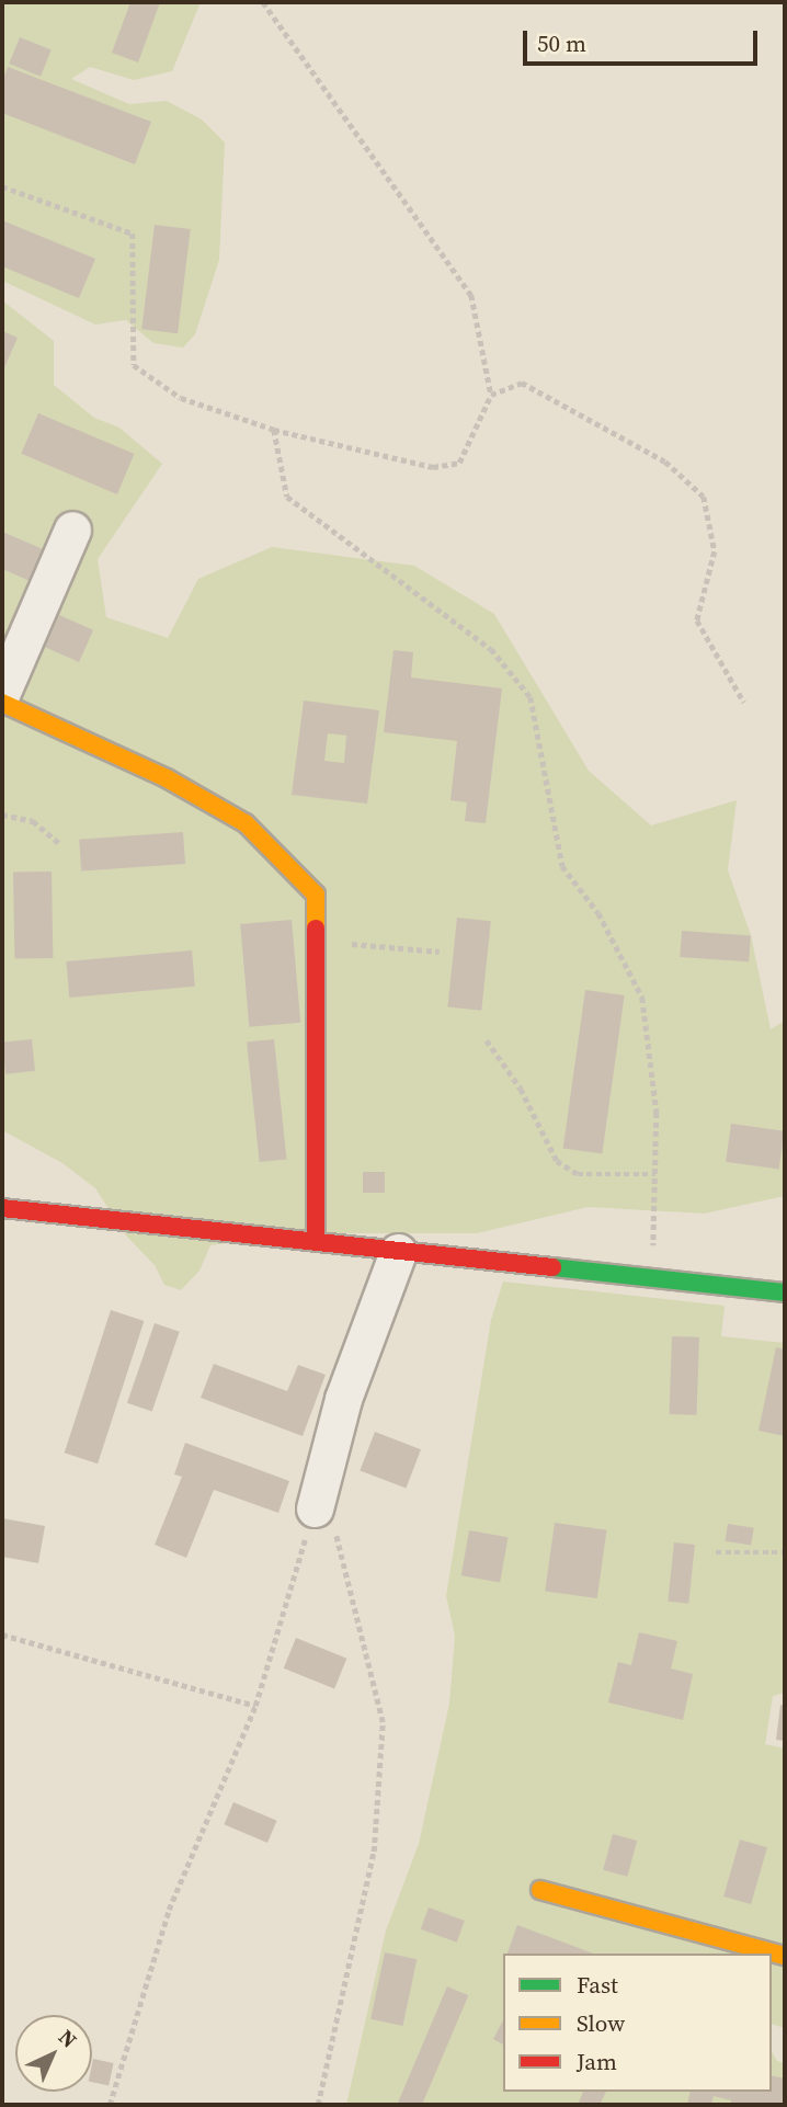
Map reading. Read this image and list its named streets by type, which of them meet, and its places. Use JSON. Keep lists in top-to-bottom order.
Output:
{
  "legend": ["Fast", "Slow", "Jam"],
  "scale_bar": "50 m",
  "north": "top right"
}
